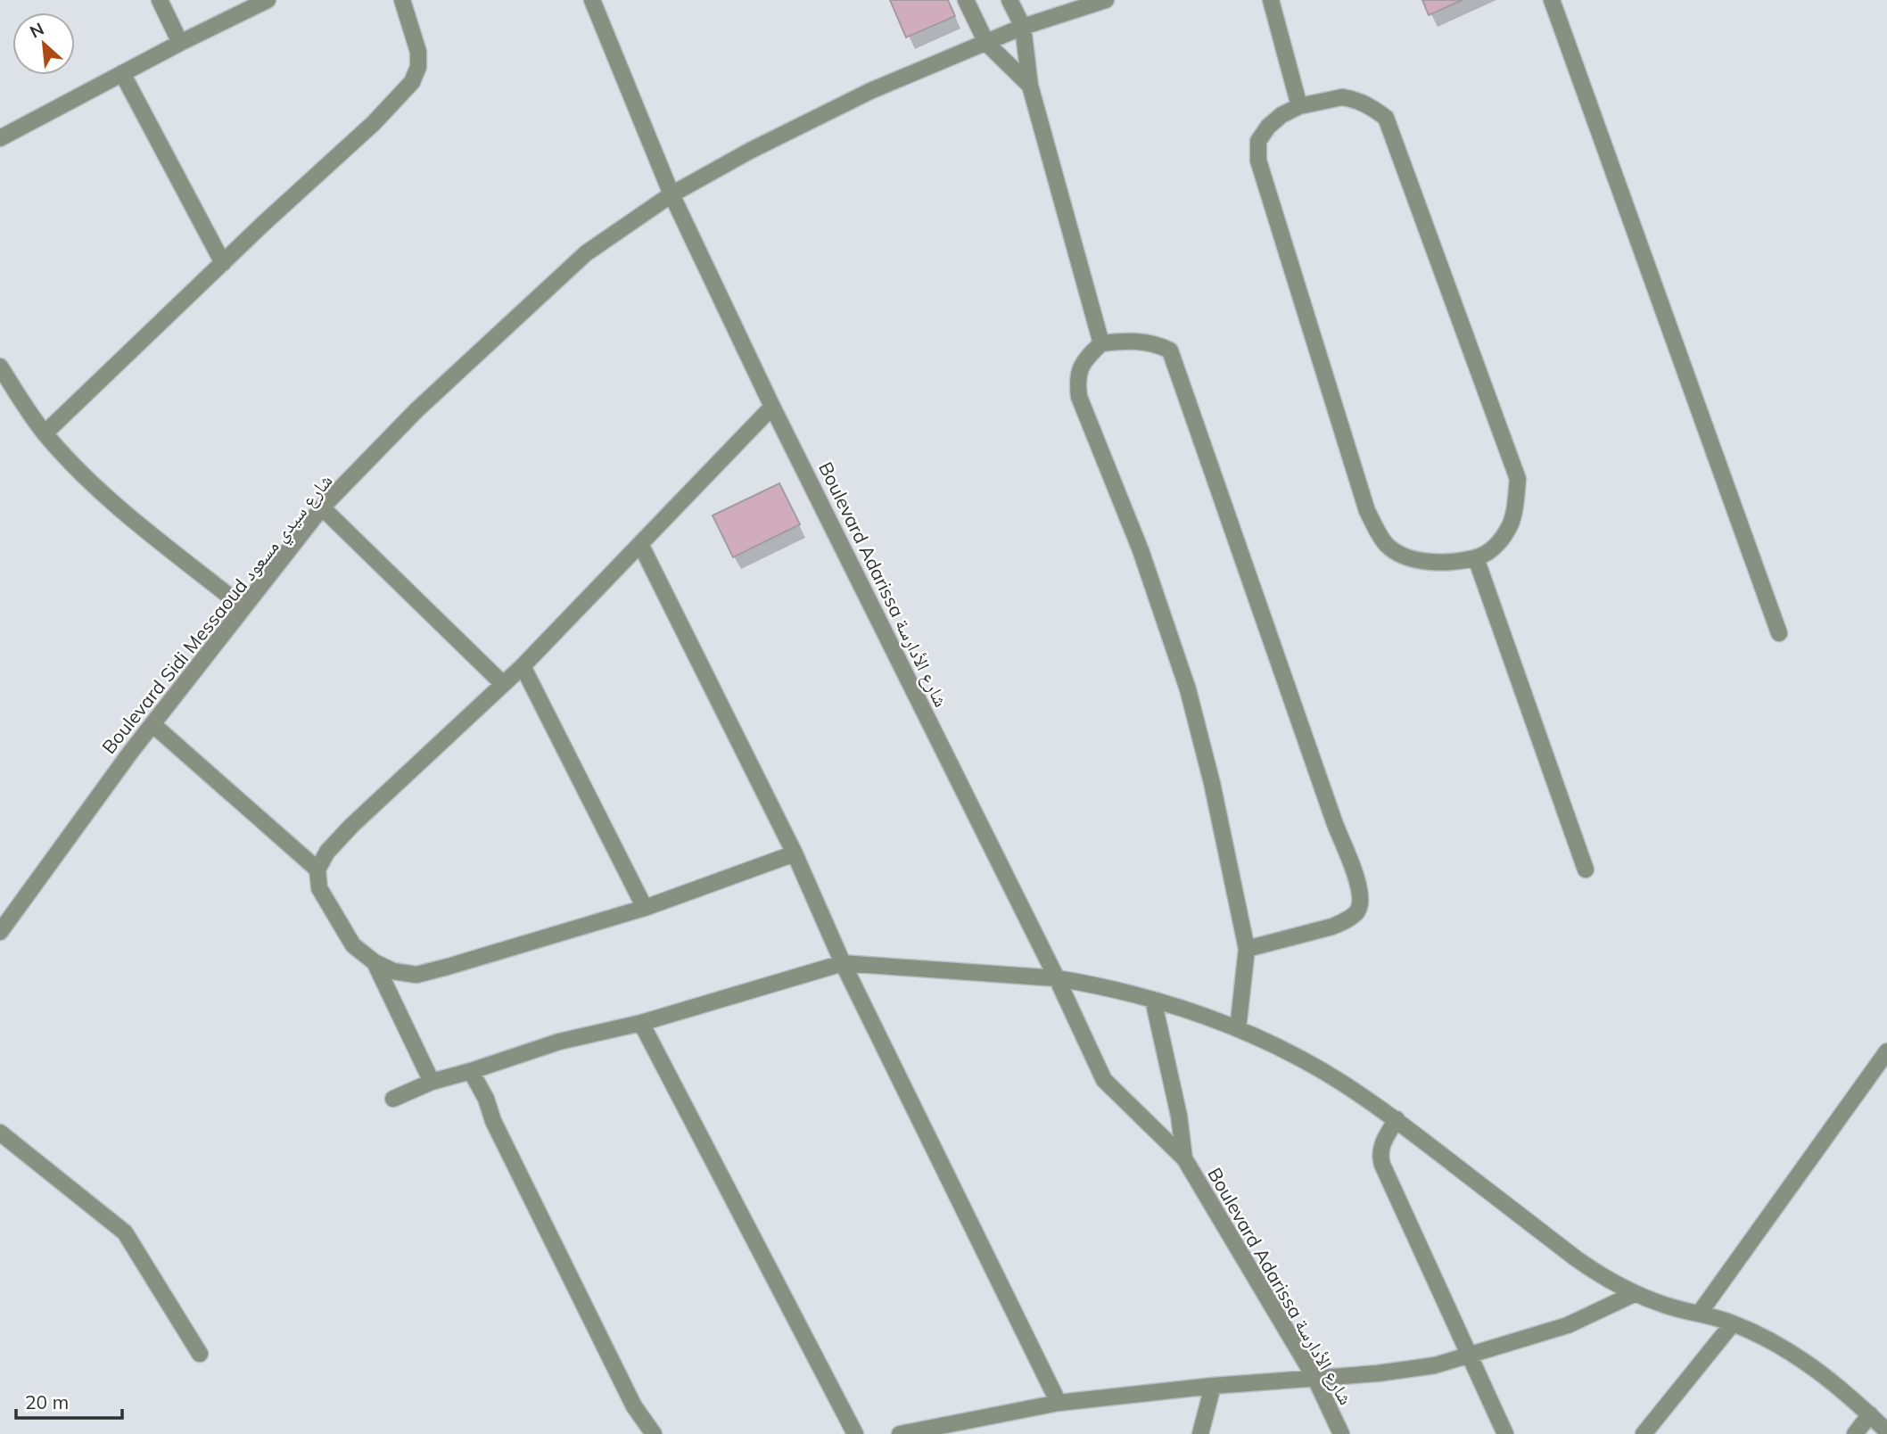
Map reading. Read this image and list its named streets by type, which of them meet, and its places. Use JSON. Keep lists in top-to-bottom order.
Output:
{
  "streets": {
    "street": ["Boulevard Adarissa شارع الأدارسة", "Boulevard Sidi Messaoud شارع سيدي مسعود"]
  },
  "crossings": [
    ["Boulevard Adarissa شارع الأدارسة", "Boulevard Sidi Messaoud شارع سيدي مسعود"]
  ],
  "scale_bar": "20 m",
  "north": "top left"
}
